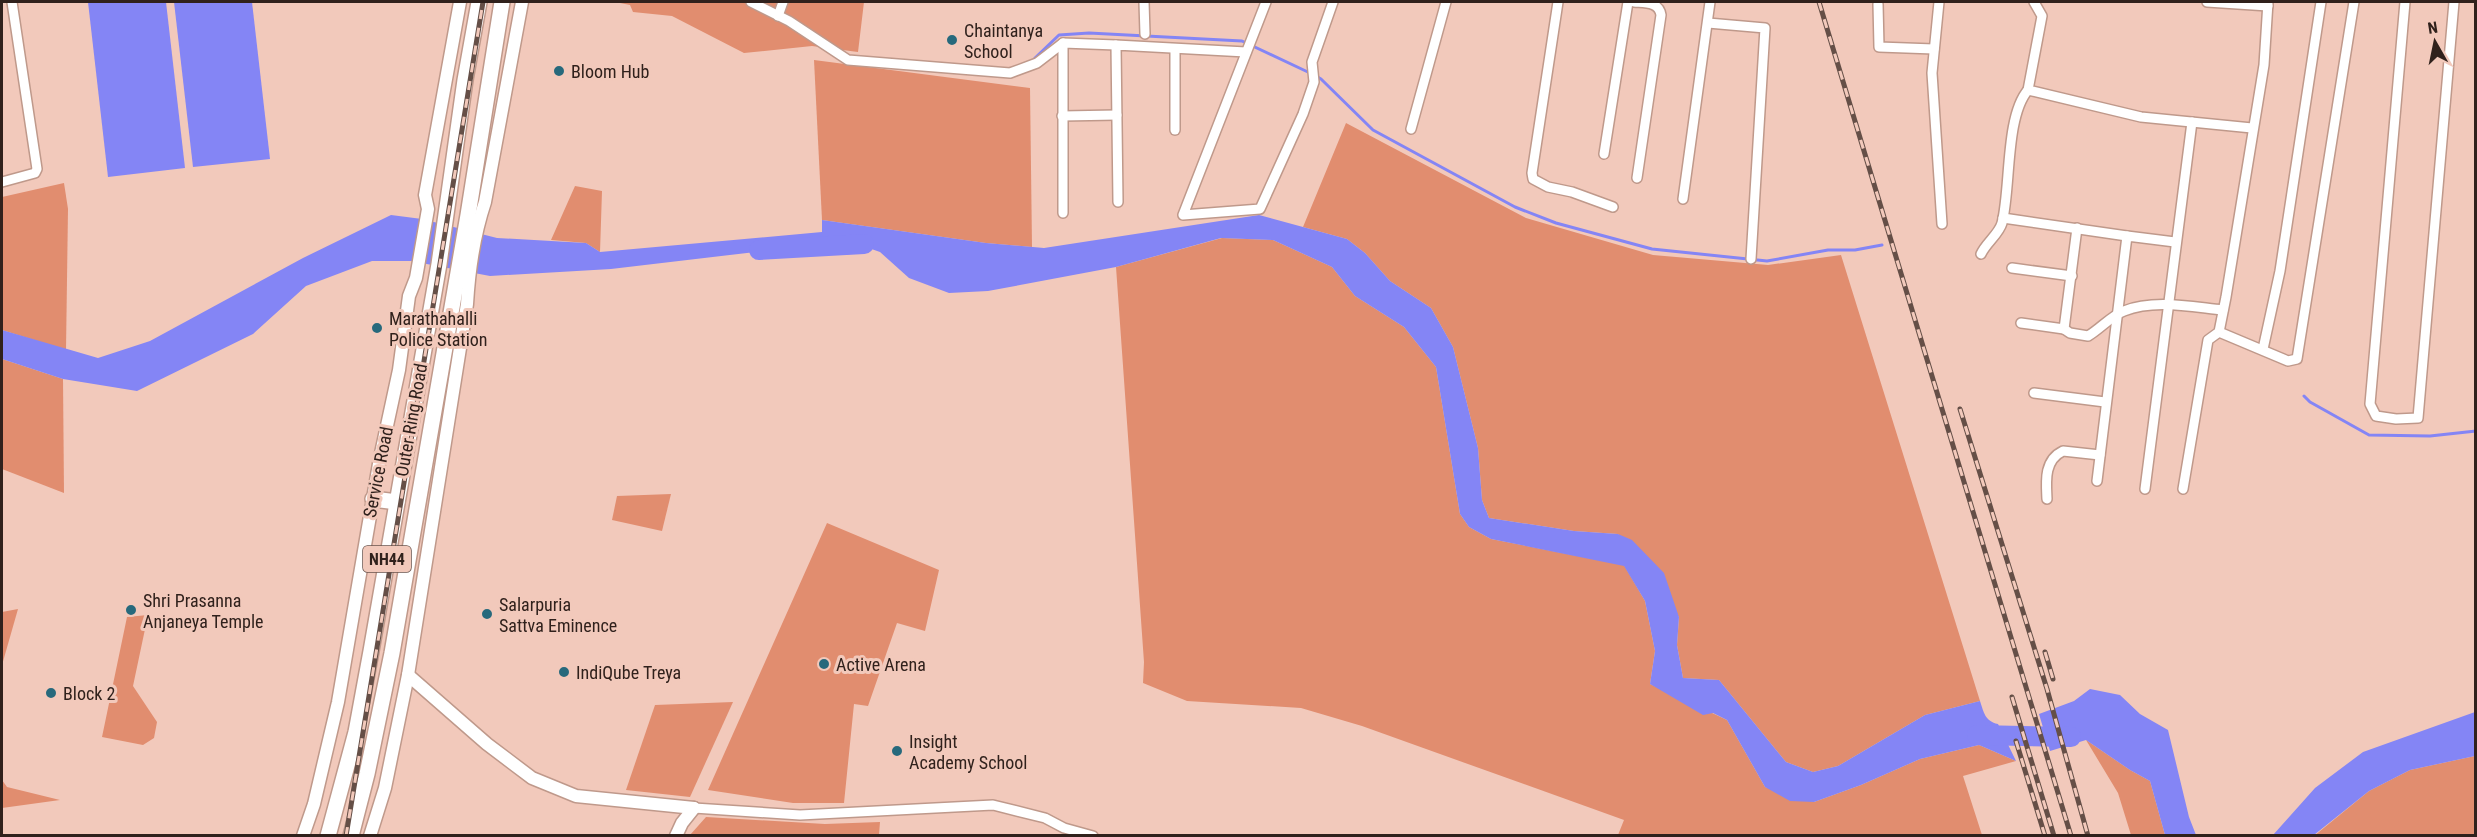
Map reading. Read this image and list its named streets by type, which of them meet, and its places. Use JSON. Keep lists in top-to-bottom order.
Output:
{
  "streets": {
    "highway": ["Outer Ring Road", "NH44"],
    "street": ["Service Road"]
  },
  "places": [
    "Chaintanya School",
    "Bloom Hub",
    "Marathahalli Police Station",
    "Shri Prasanna Anjaneya Temple",
    "Salarpuria Sattva Eminence",
    "Active Arena",
    "IndiQube Treya",
    "Block 2",
    "Insight Academy School"
  ],
  "north": "top"
}
